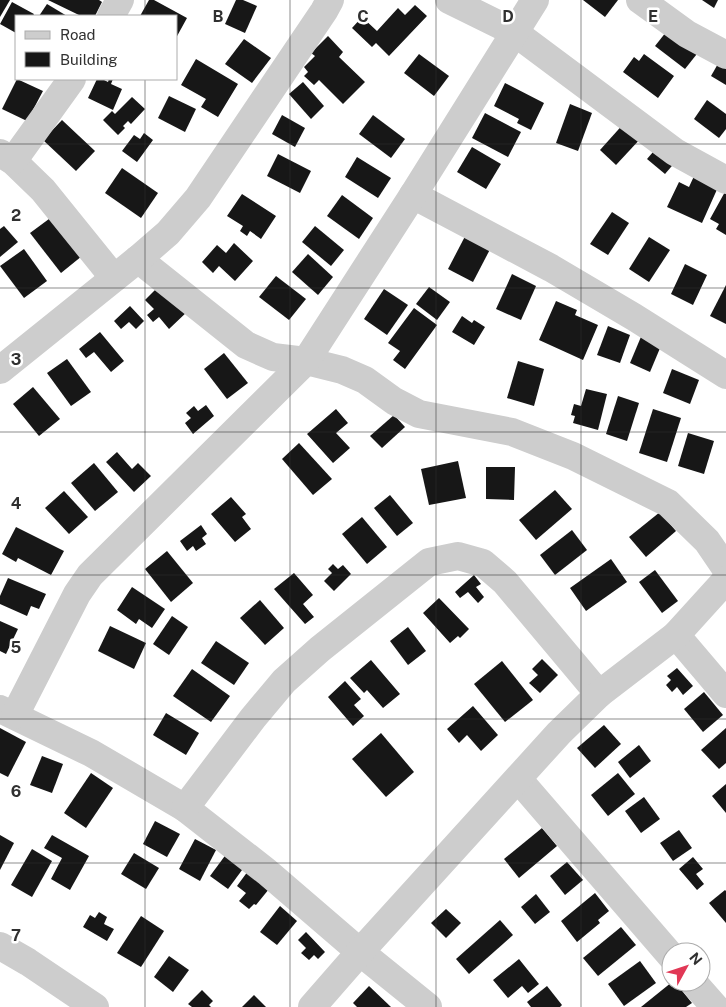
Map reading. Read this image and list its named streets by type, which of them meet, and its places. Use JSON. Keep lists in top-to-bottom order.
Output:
{
  "legend": ["Road", "Building"],
  "north": "top right",
  "grid": {
    "columns": [
      "B",
      "C",
      "D",
      "E"
    ],
    "rows": [
      "2",
      "3",
      "4",
      "5",
      "6",
      "7"
    ]
  }
}
